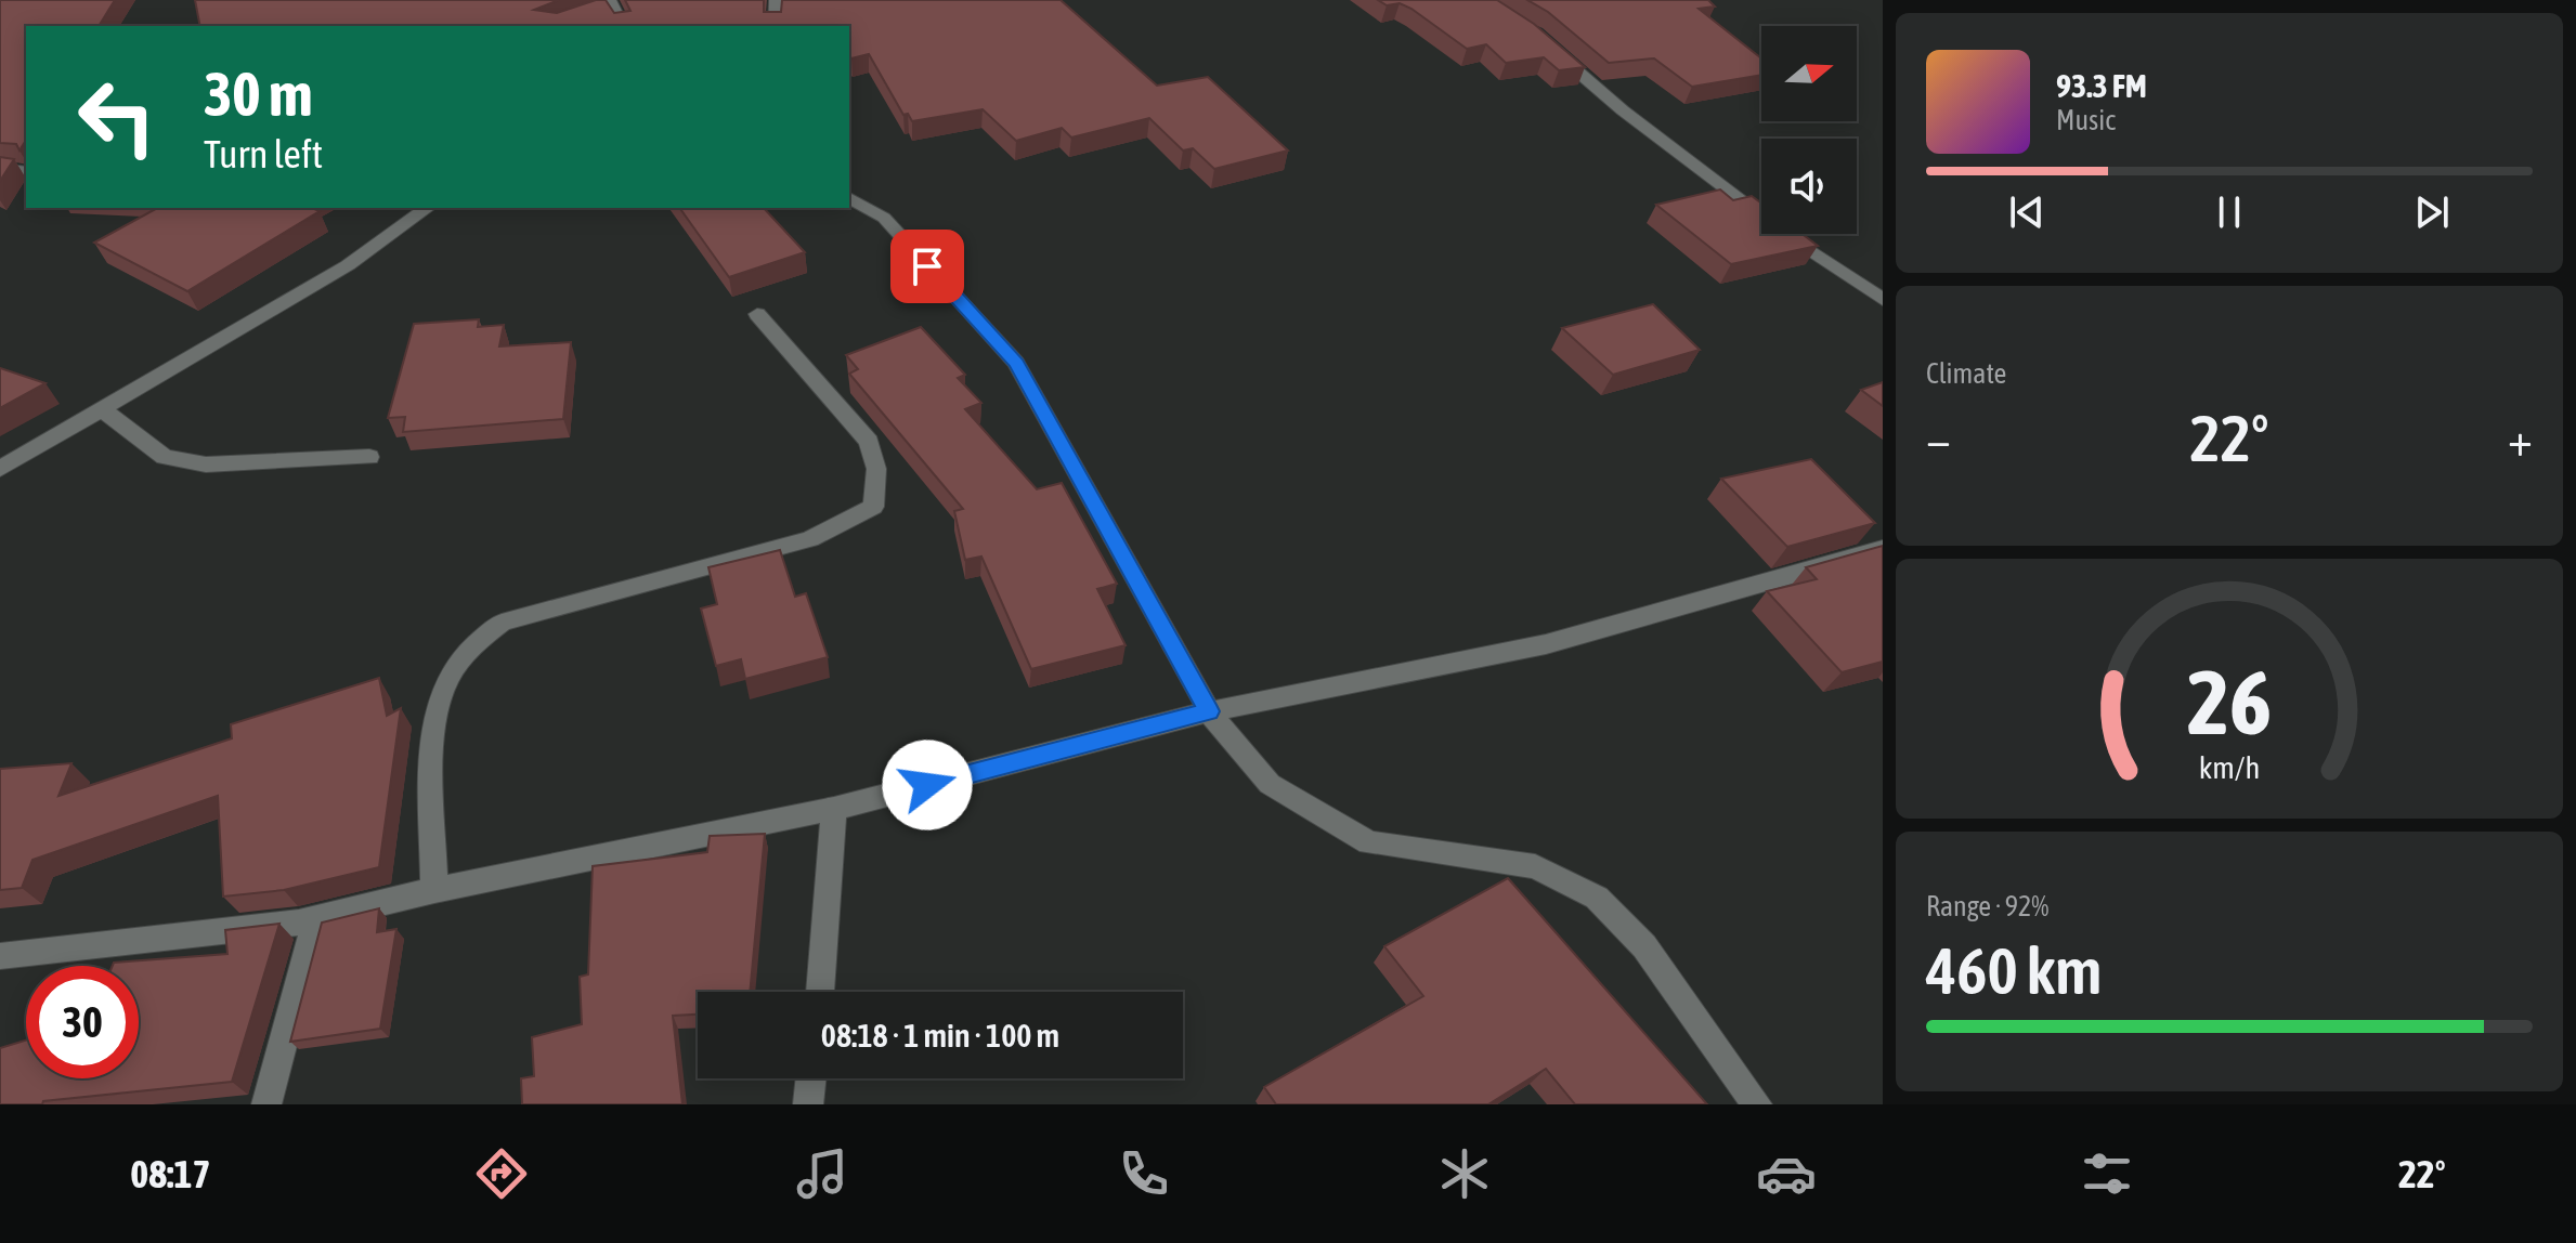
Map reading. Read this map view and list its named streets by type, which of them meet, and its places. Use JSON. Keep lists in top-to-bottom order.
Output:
{
  "north": "right",
  "page": {
    "turn": ["30 m", "Turn left"],
    "song": ["93.3 FM", "Music"],
    "tile": [
      "Climate",
      ["Range · 92%", "460 km"]
    ],
    "heat": ["−", "22°", "+"],
    "limit": "30",
    "trip": "08:18 · 1 min · 100 m",
    "tabs": ["08:17", "22°"],
    "gauge": ["26", "km/h"]
  }
}
